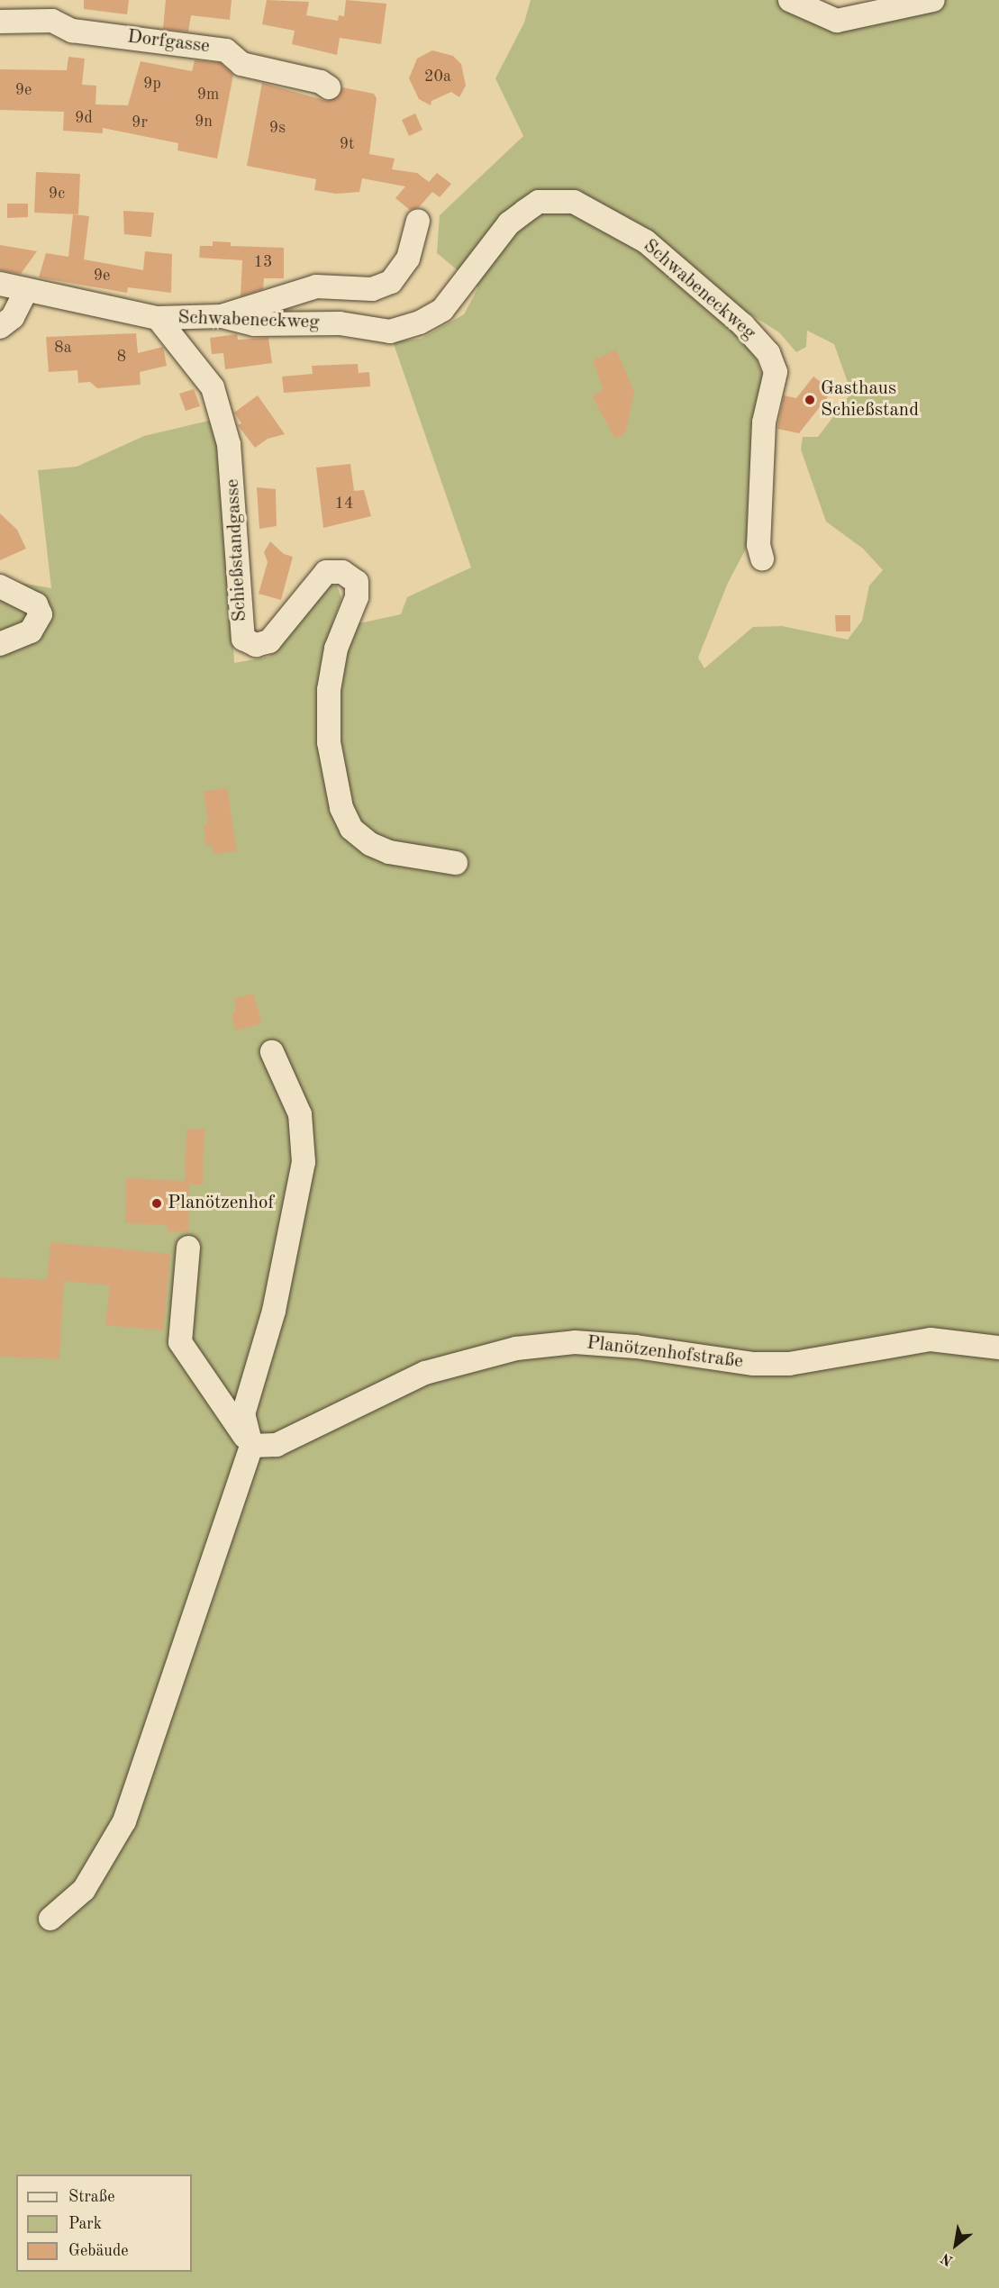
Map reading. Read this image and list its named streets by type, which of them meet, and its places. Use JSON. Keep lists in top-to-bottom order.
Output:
{
  "streets": {
    "street": [
      "Dorfgasse",
      "Schwabeneckweg",
      "Schießstandgasse",
      "Planötzenhofstraße"
    ]
  },
  "crossings": [
    ["Schwabeneckweg", "Schießstandgasse"]
  ],
  "places": ["Gasthaus Schießstand", "Planötzenhof"],
  "house_numbers": [
    "20a",
    "9p",
    "9e",
    "9m",
    "9d",
    "9n",
    "9r",
    "9s",
    "9t",
    "9c",
    "13",
    "9e",
    "8a",
    "8",
    "14"
  ],
  "legend": ["Straße", "Park", "Gebäude"],
  "north": "bottom left"
}
